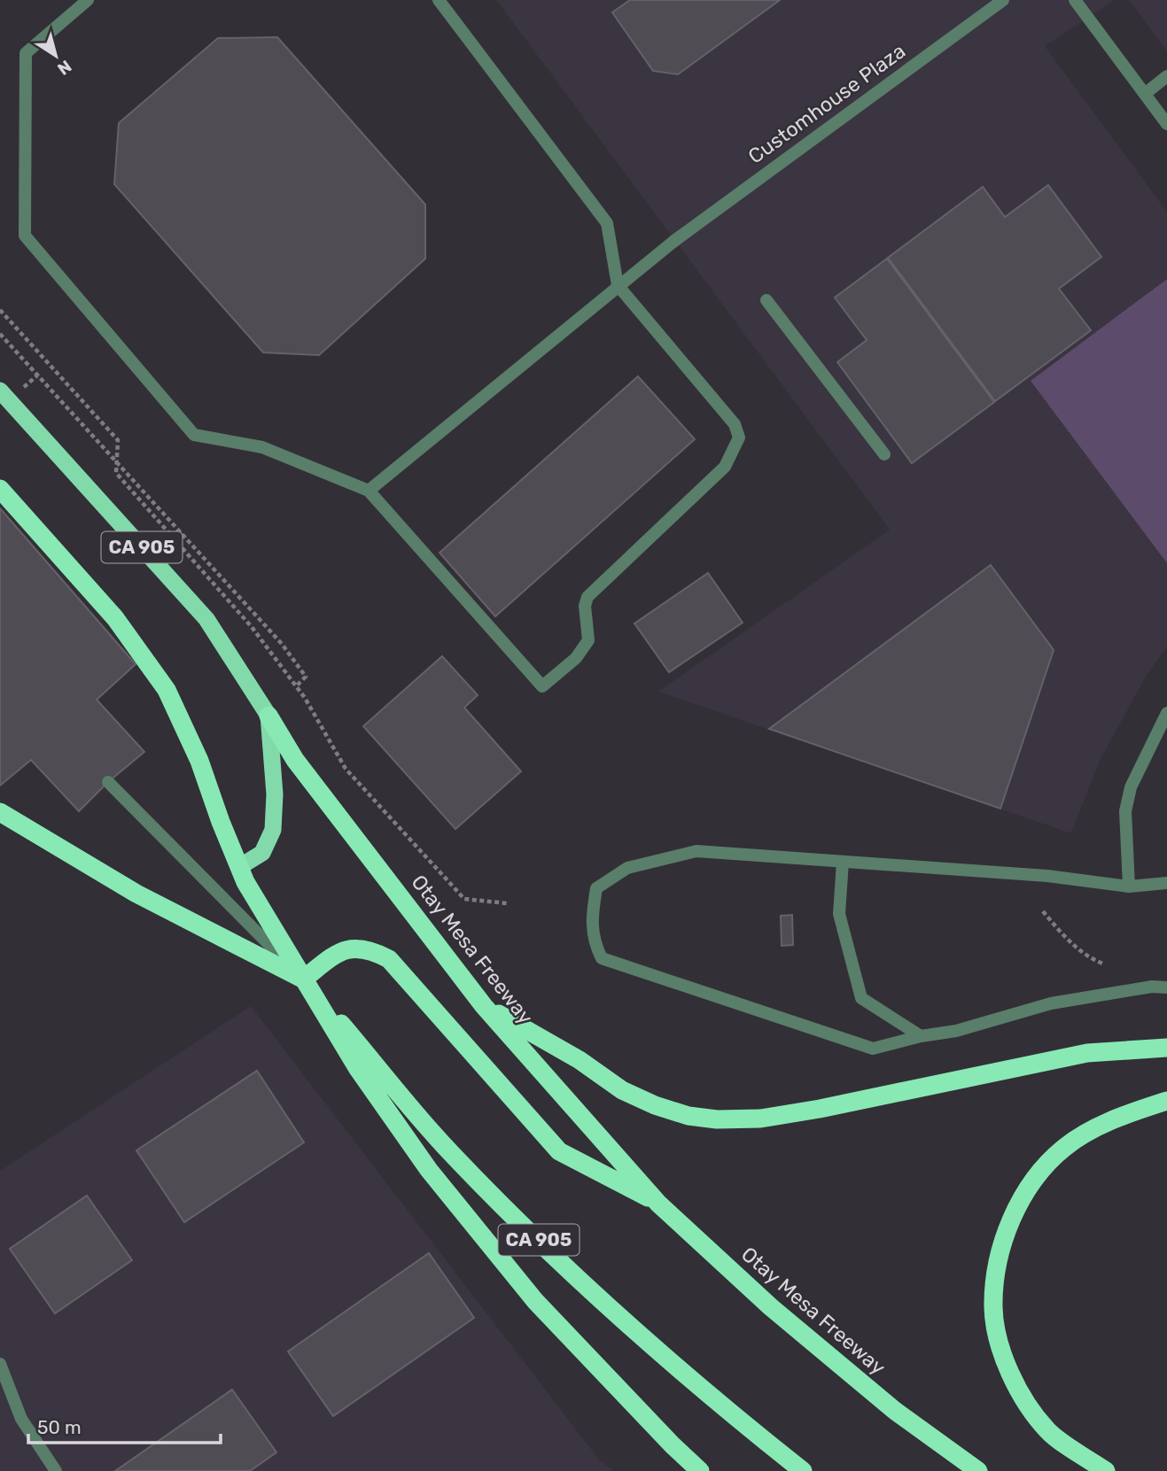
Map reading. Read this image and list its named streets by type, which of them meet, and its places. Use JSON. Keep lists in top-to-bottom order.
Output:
{
  "streets": {
    "highway": ["CA 905", "Otay Mesa Freeway"],
    "street": ["Customhouse Plaza"]
  },
  "scale_bar": "50 m",
  "north": "bottom right"
}
